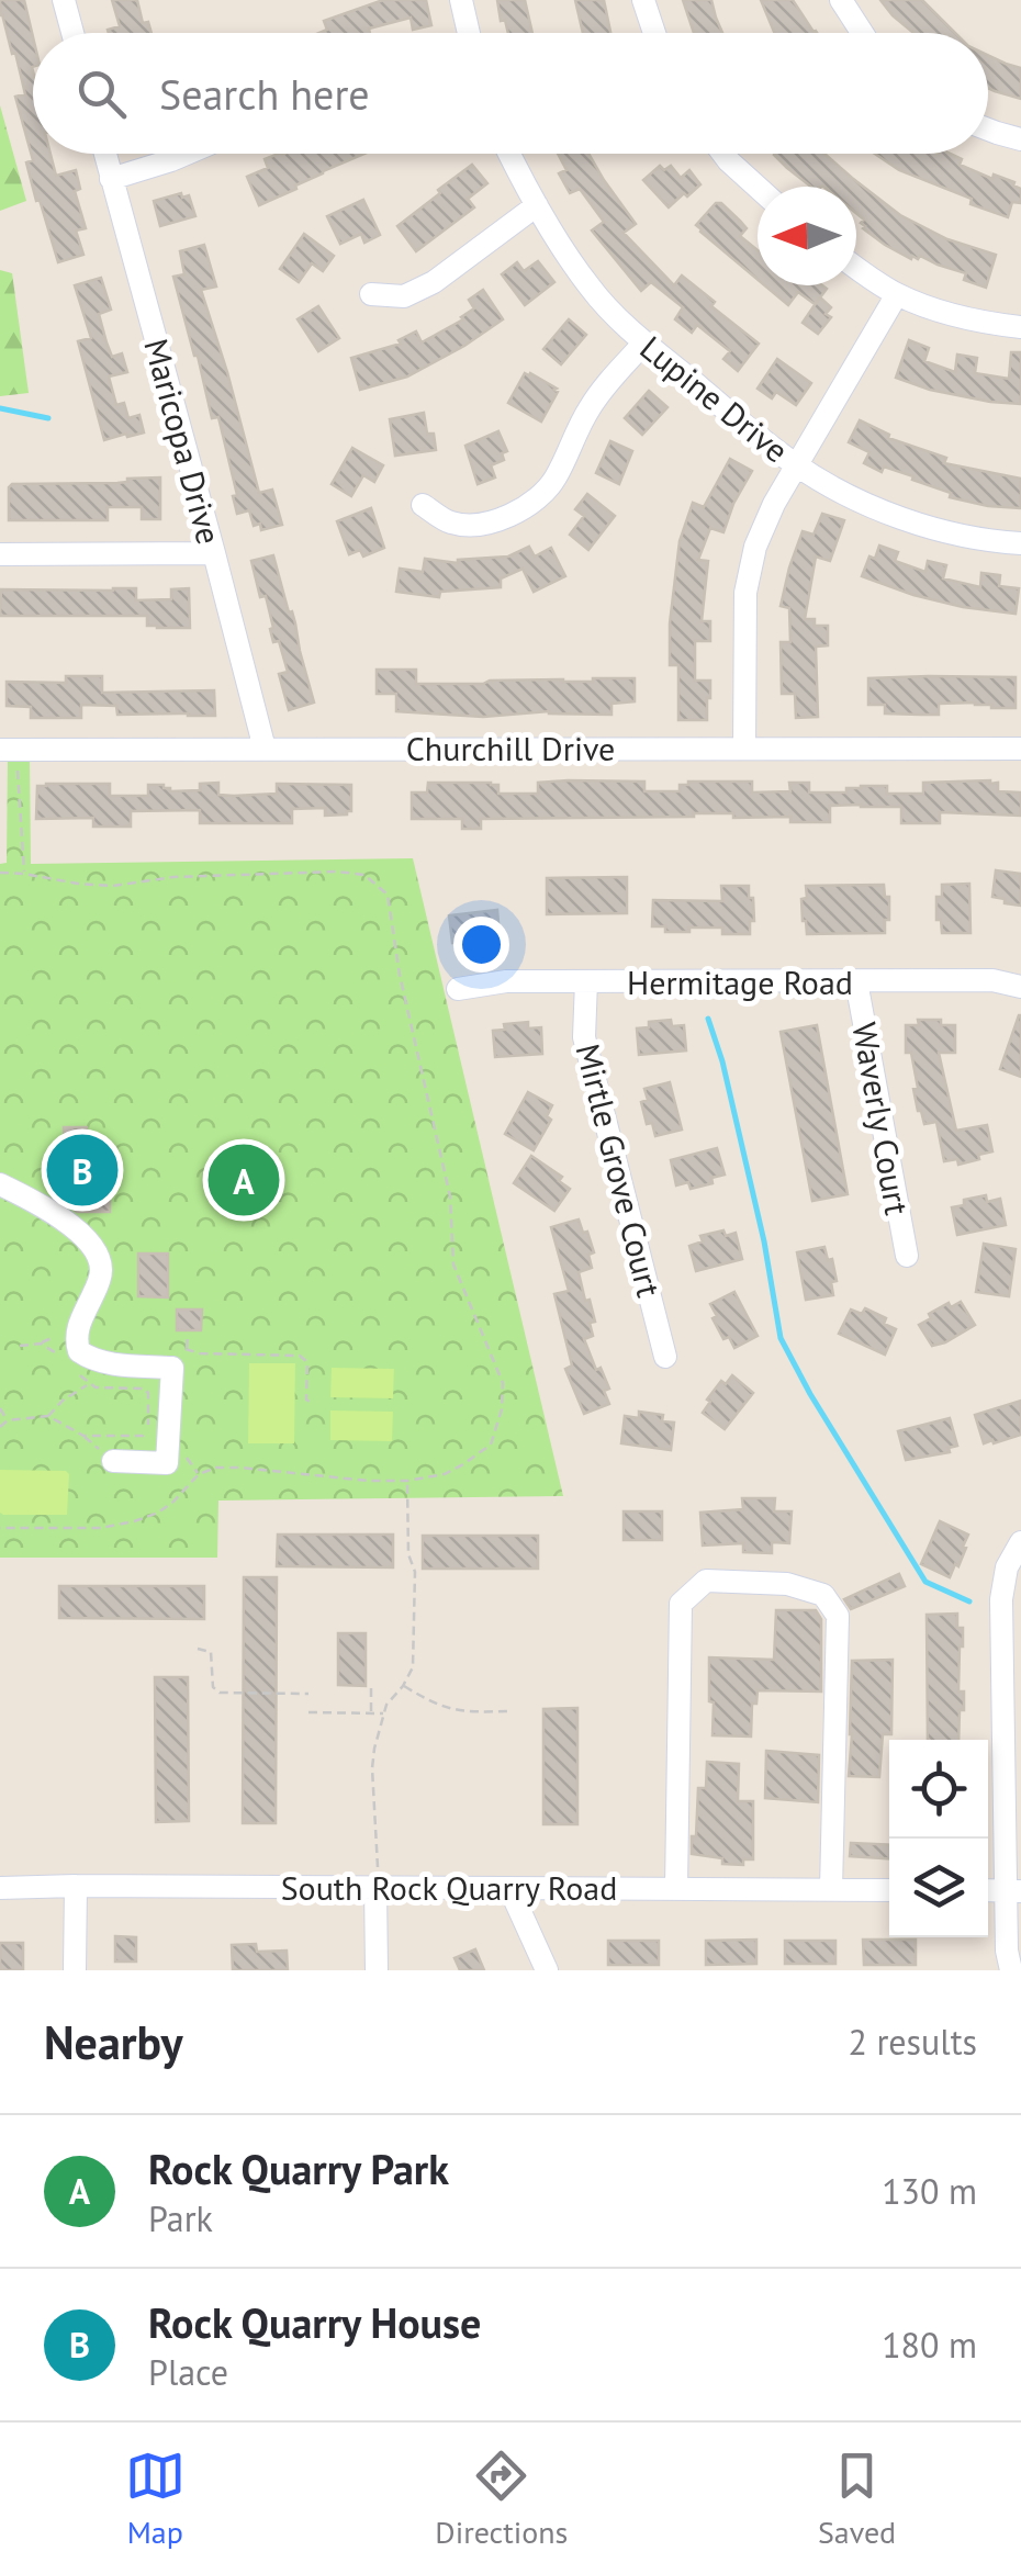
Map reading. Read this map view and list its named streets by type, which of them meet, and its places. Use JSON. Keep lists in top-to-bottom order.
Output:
{
  "streets": {
    "street": [
      "Lupine Drive",
      "Maricopa Drive",
      "Churchill Drive",
      "Hermitage Road",
      "Waverly Court",
      "Mirtle Grove Court",
      "South Rock Quarry Road"
    ]
  },
  "crossings": [
    ["Maricopa Drive", "Churchill Drive"],
    ["Hermitage Road", "Waverly Court"],
    ["Hermitage Road", "Mirtle Grove Court"]
  ],
  "north": "left",
  "page": {
    "search": "Search here",
    "pins": ["B", "A"],
    "heading": ["Nearby", "2 results"],
    "list": [
      {
        "mark": "A",
        "name": "Rock Quarry Park",
        "note": "Park",
        "value": "130 m"
      },
      {
        "mark": "B",
        "name": "Rock Quarry House",
        "note": "Place",
        "value": "180 m"
      }
    ],
    "nav": ["Map", "Directions", "Saved"]
  }
}
